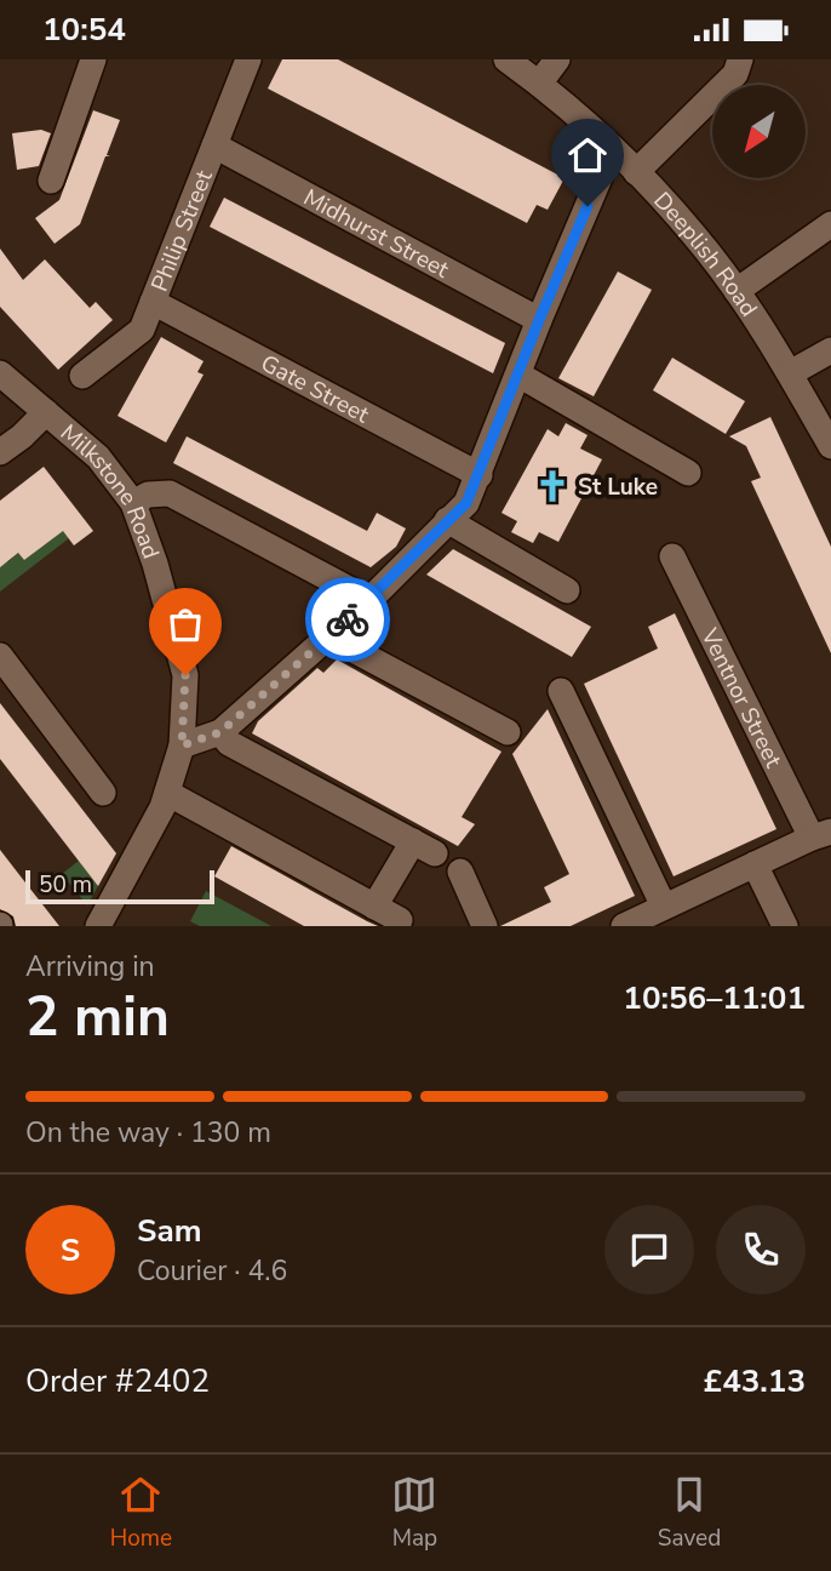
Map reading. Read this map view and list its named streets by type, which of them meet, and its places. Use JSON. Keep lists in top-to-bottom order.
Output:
{
  "streets": {
    "street": [
      "Philip Street",
      "Midhurst Street",
      "Deeplish Road",
      "Gate Street",
      "Milkstone Road",
      "Ventnor Street"
    ]
  },
  "crossings": [
    ["Philip Street", "Midhurst Street"],
    ["Philip Street", "Gate Street"]
  ],
  "places": {
    "church": ["St Luke"]
  },
  "scale_bar": "50 m",
  "north": "bottom left",
  "page": {
    "status": "10:54",
    "scale": "50 m",
    "heading": ["2 min", "Arriving in", "10:56–11:01"],
    "panel": [
      "Sam",
      "Courier · 4.6",
      "Order #2402",
      "£43.13"
    ],
    "bar": "On the way · 130 m",
    "round": "S",
    "tabs": ["Home", "Map", "Saved"]
  }
}
